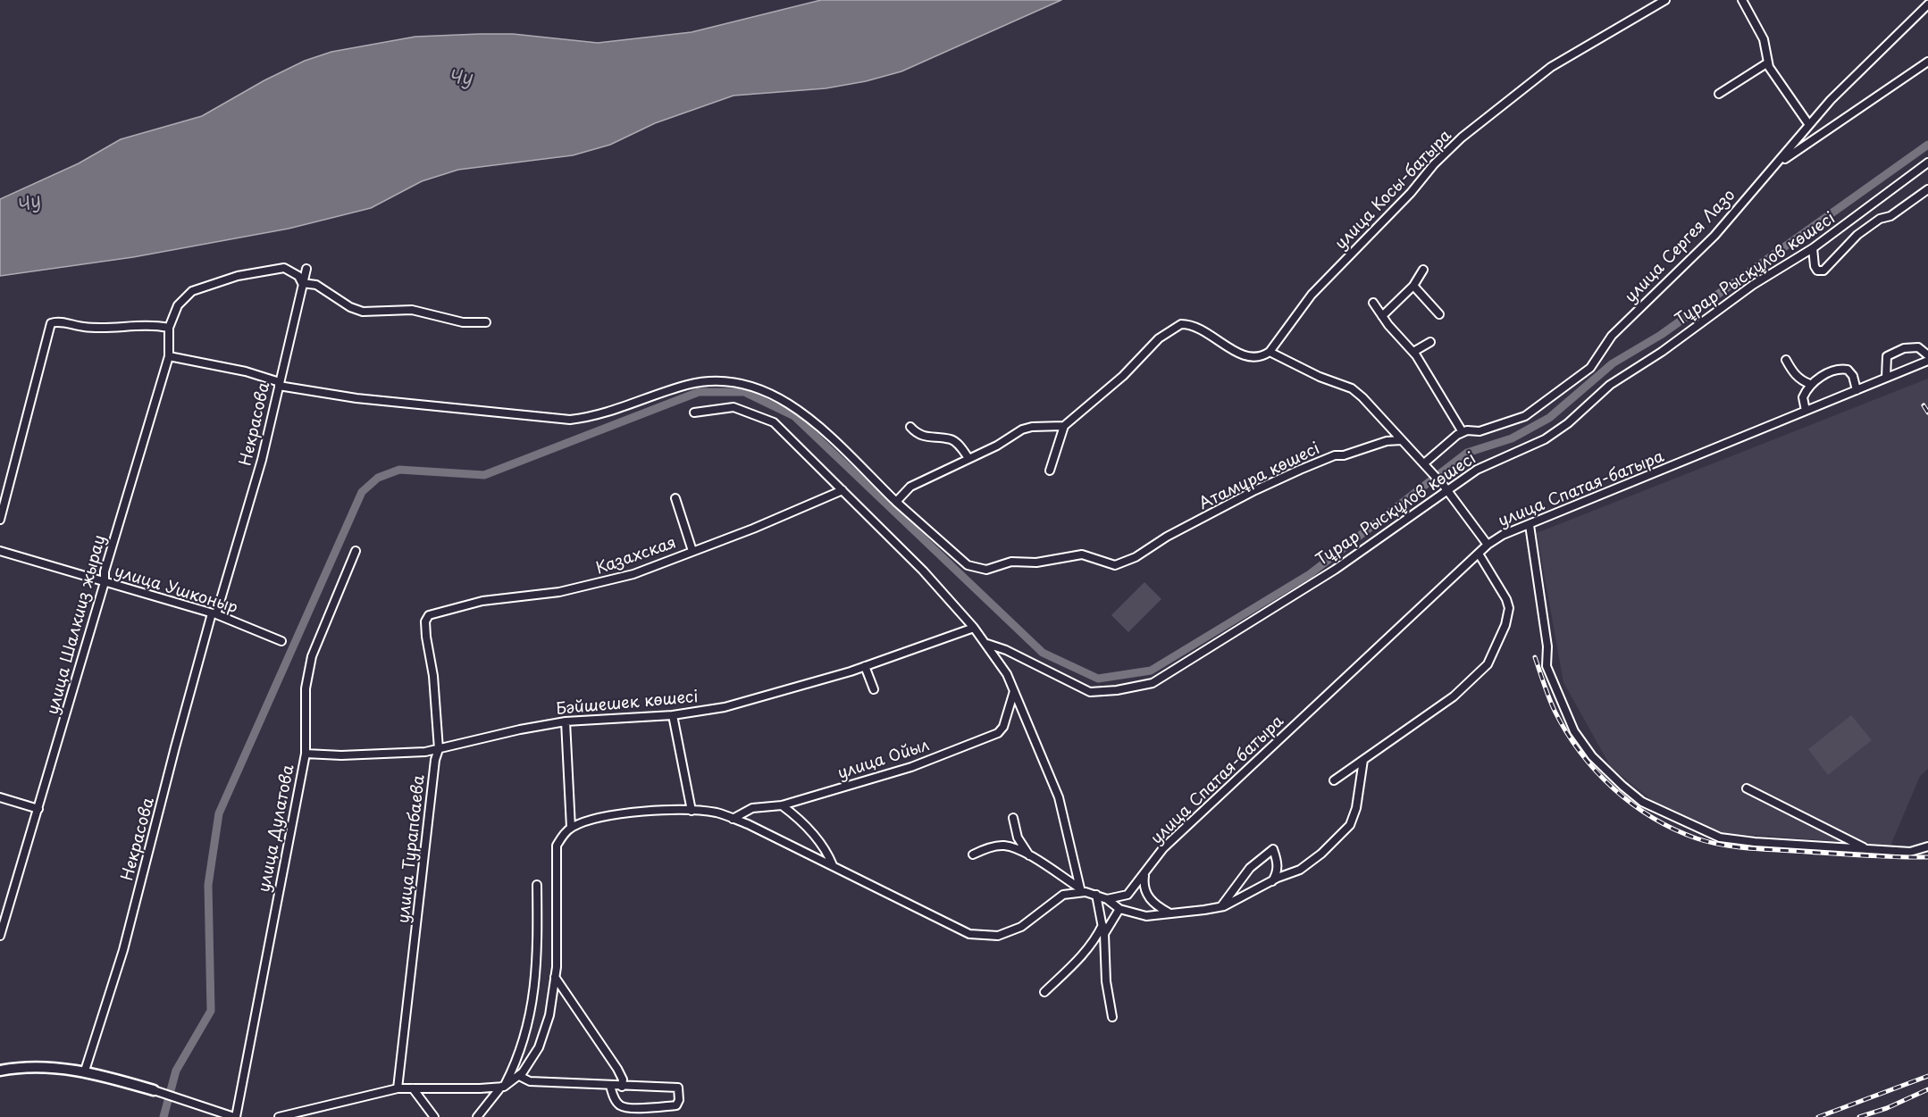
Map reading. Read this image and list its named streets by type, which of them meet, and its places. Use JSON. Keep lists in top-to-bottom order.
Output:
{
  "streets": {
    "street": [
      "улица Косы-батыра",
      "улица Сергея Лазо",
      "Тұрар Рысқұлов көшесі",
      "Некрасова",
      "Атамұра көшесі",
      "улица Спатая-батыра",
      "Казахская",
      "улица Ушконыр",
      "улица Шалкииз жырау",
      "Бәйшешек көшесі",
      "улица Ойыл",
      "улица Дулатова",
      "улица Турапбаева"
    ]
  },
  "crossings": [
    ["Некрасова", "Атамұра көшесі"],
    ["Некрасова", "улица Ушконыр"],
    ["Атамұра көшесі", "улица Шалкииз жырау"],
    ["Казахская", "улица Турапбаева"],
    ["улица Ушконыр", "улица Шалкииз жырау"],
    ["Бәйшешек көшесі", "улица Дулатова"],
    ["Бәйшешек көшесі", "улица Турапбаева"]
  ],
  "water": ["Чу"]
}
